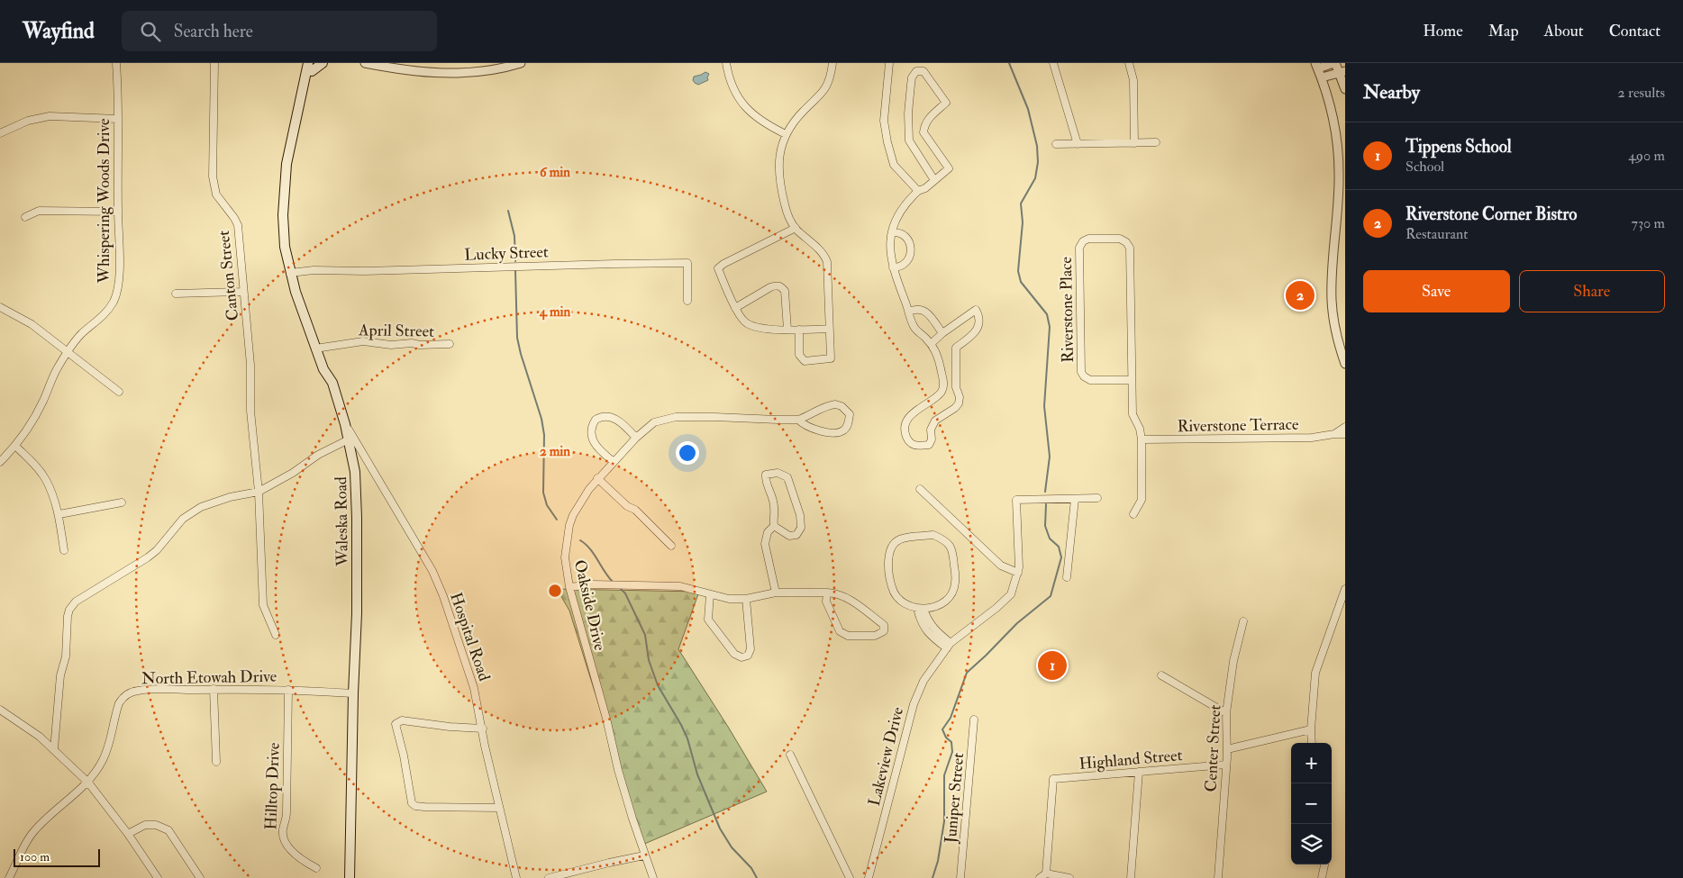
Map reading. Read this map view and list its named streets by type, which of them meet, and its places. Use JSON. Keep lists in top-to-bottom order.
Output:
{
  "streets": {
    "main road": ["Waleska Road"],
    "street": [
      "Whispering Woods Drive",
      "Lucky Street",
      "Canton Street",
      "Riverstone Place",
      "April Street",
      "Riverstone Terrace",
      "Oakside Drive",
      "Hospital Road",
      "North Etowah Drive",
      "Center Street",
      "Lakeview Drive",
      "Highland Street",
      "Hilltop Drive",
      "Juniper Street"
    ]
  },
  "crossings": [
    ["Lucky Street", "Waleska Road"],
    ["Riverstone Place", "Riverstone Terrace"],
    ["April Street", "Waleska Road"],
    ["Waleska Road", "Hospital Road"],
    ["Waleska Road", "North Etowah Drive"],
    ["North Etowah Drive", "Hilltop Drive"],
    ["Center Street", "Highland Street"]
  ],
  "scale_bar": "100 m",
  "page": {
    "header": "Wayfind",
    "search": "Search here",
    "nav": [
      "Home",
      "Map",
      "About",
      "Contact"
    ],
    "heading": ["Nearby", "2 results"],
    "list": [
      {
        "mark": "1",
        "name": "Tippens School",
        "note": "School",
        "value": "490 m"
      },
      {
        "mark": "2",
        "name": "Riverstone Corner Bistro",
        "note": "Restaurant",
        "value": "730 m"
      }
    ],
    "buttons": ["Save", "Share"],
    "pins": ["2", "1"],
    "map_buttons": ["+", "−"],
    "scale": "100 m"
  },
  "rings": ["6 min", "4 min", "2 min"]
}
